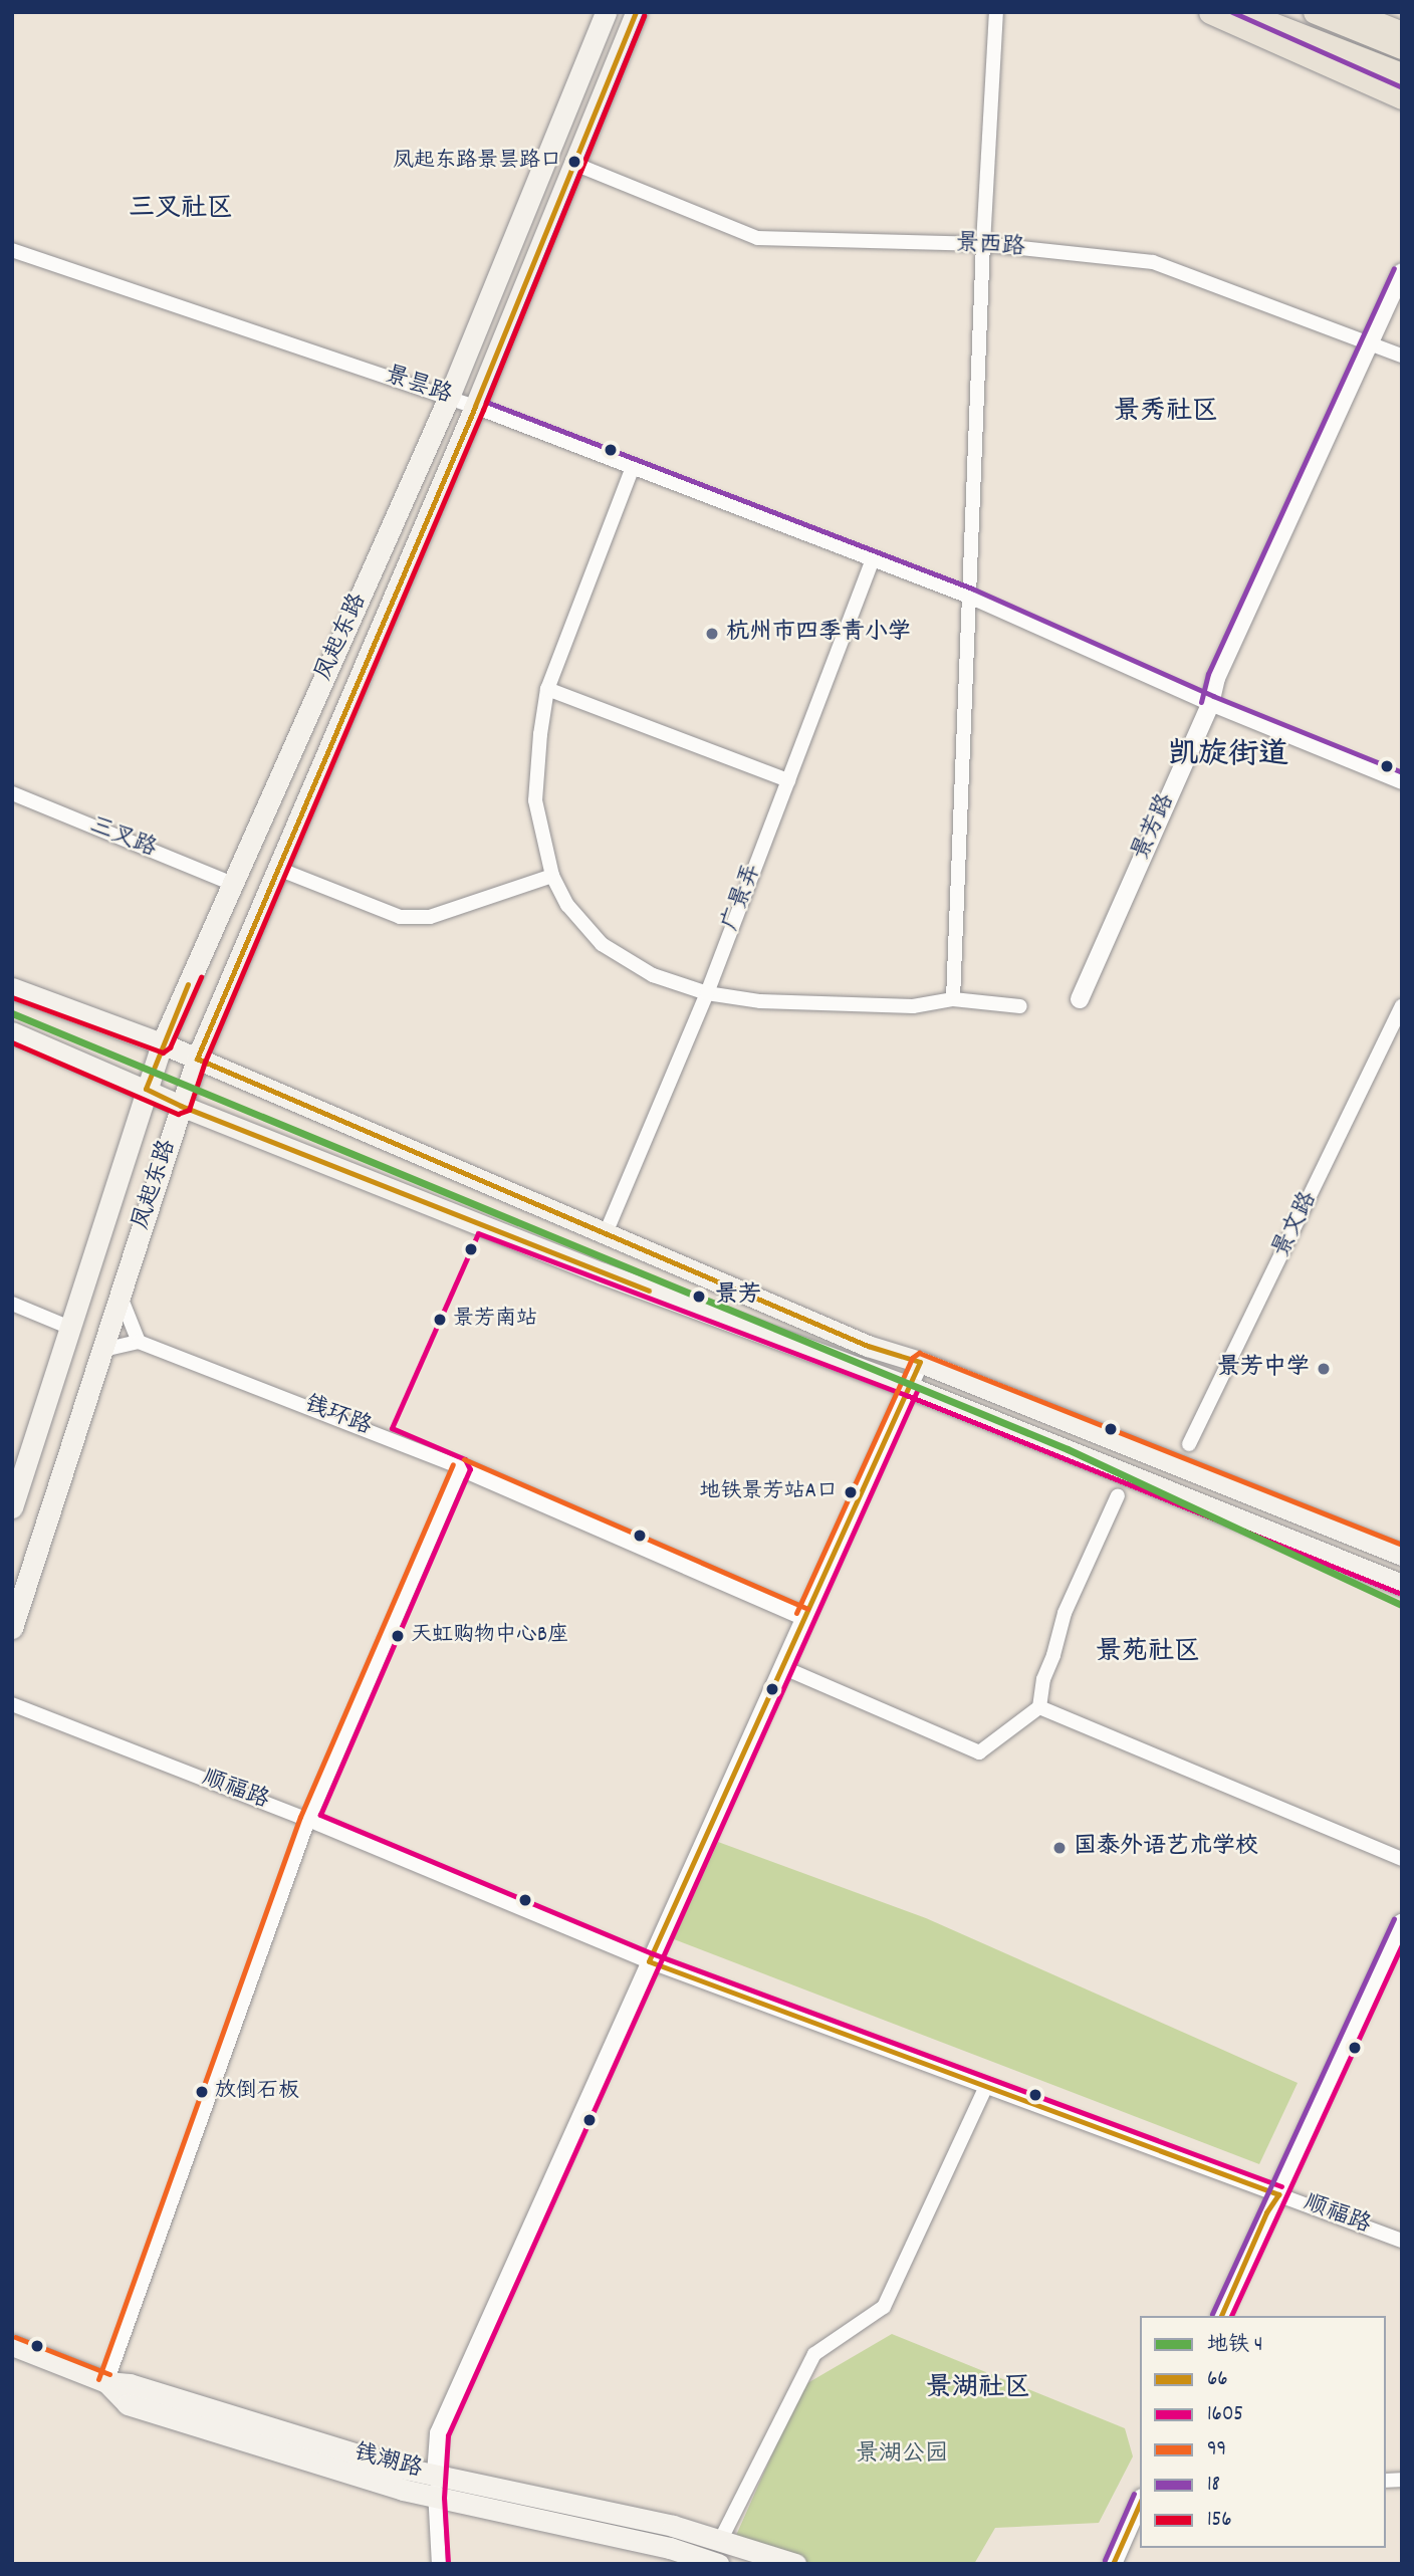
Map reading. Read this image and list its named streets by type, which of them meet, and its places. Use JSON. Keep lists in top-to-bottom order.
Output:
{
  "streets": {
    "main road": ["凤起东路", "钱潮路"],
    "street": [
      "景西路",
      "景昙路",
      "景芳路",
      "三叉路",
      "广景弄",
      "景文路",
      "钱环路",
      "顺福路"
    ]
  },
  "crossings": [
    ["景西路", "凤起东路"],
    ["景西路", "景芳路"],
    ["景昙路", "凤起东路"],
    ["景昙路", "景芳路"],
    ["景昙路", "广景弄"],
    ["凤起东路", "三叉路"]
  ],
  "districts": [
    "三叉社区",
    "景秀社区",
    "凯旋街道",
    "景苑社区",
    "景湖社区"
  ],
  "parks": ["景湖公园"],
  "places": [
    "凤起东路景昙路口",
    "杭州市四季青小学",
    "景芳",
    "景芳南站",
    "景芳中学",
    "地铁景芳站A口",
    "天虹购物中心B座",
    "国泰外语艺术学校",
    "放倒石板"
  ],
  "lines": [
    "transit line 66",
    "transit line 18",
    "transit line 156",
    "metro line 4",
    "transit line 1605",
    "transit line 99"
  ],
  "legend": [
    "地铁 4",
    "66",
    "1605",
    "99",
    "18",
    "156"
  ]
}
